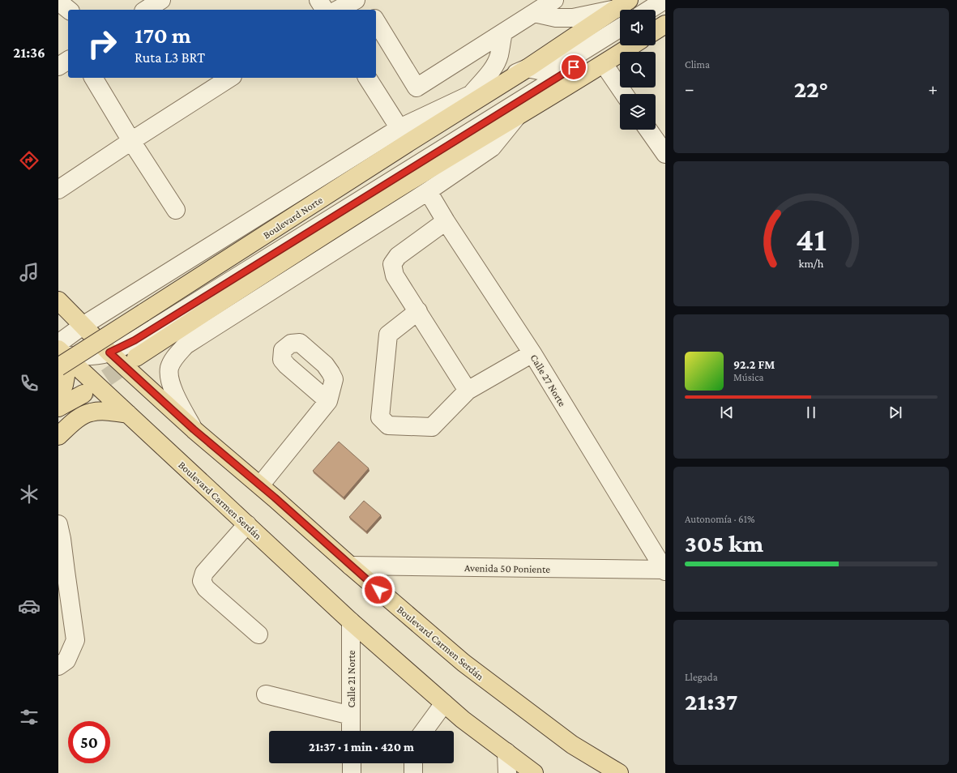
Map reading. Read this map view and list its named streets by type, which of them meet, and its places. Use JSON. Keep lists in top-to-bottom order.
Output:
{
  "streets": {
    "main road": ["Boulevard Norte", "Boulevard Carmen Serdán"],
    "street": ["Calle 27 Norte", "Avenida 50 Poniente", "Calle 21 Norte"]
  },
  "crossings": [
    ["Boulevard Norte", "Boulevard Carmen Serdán"],
    ["Calle 27 Norte", "Avenida 50 Poniente"],
    ["Boulevard Carmen Serdán", "Avenida 50 Poniente"],
    ["Boulevard Carmen Serdán", "Calle 21 Norte"]
  ],
  "page": {
    "tabs": "21:36",
    "tile": [
      "Clima",
      ["Autonomía · 61%", "305 km"],
      ["Llegada", "21:37"]
    ],
    "turn": ["170 m", "Ruta L3 BRT"],
    "heat": ["−", "22°", "+"],
    "song": ["92.2 FM", "Música"],
    "limit": "50",
    "trip": "21:37 · 1 min · 420 m",
    "gauge": ["41", "km/h"]
  }
}
